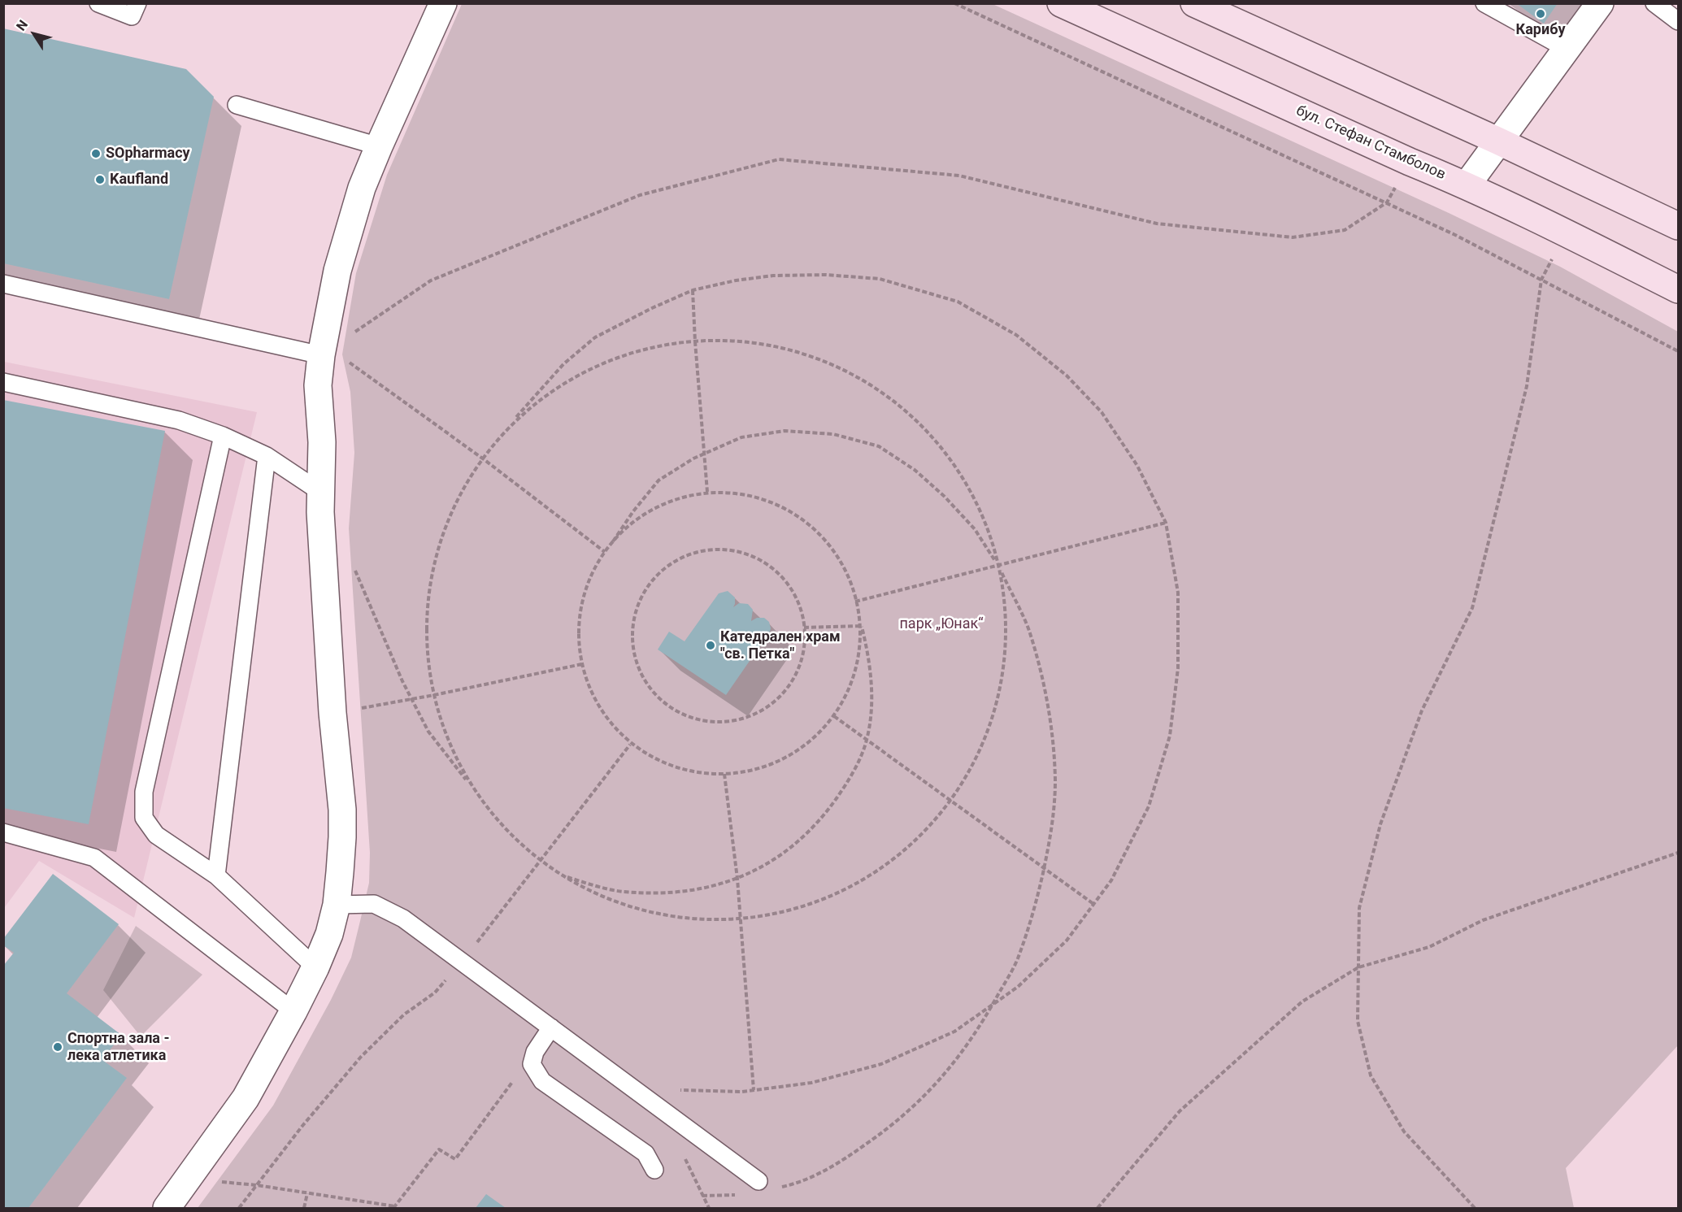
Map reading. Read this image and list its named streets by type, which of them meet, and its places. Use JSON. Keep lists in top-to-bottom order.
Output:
{
  "streets": {
    "main road": ["бул. Стефан Стамболов"]
  },
  "parks": ["парк „Юнак“"],
  "places": [
    "Карибу",
    "SOpharmacy",
    "Kaufland",
    "Катедрален храм \"св. Петка\"",
    "Спортна зала - лека атлетика"
  ],
  "north": "top left"
}
